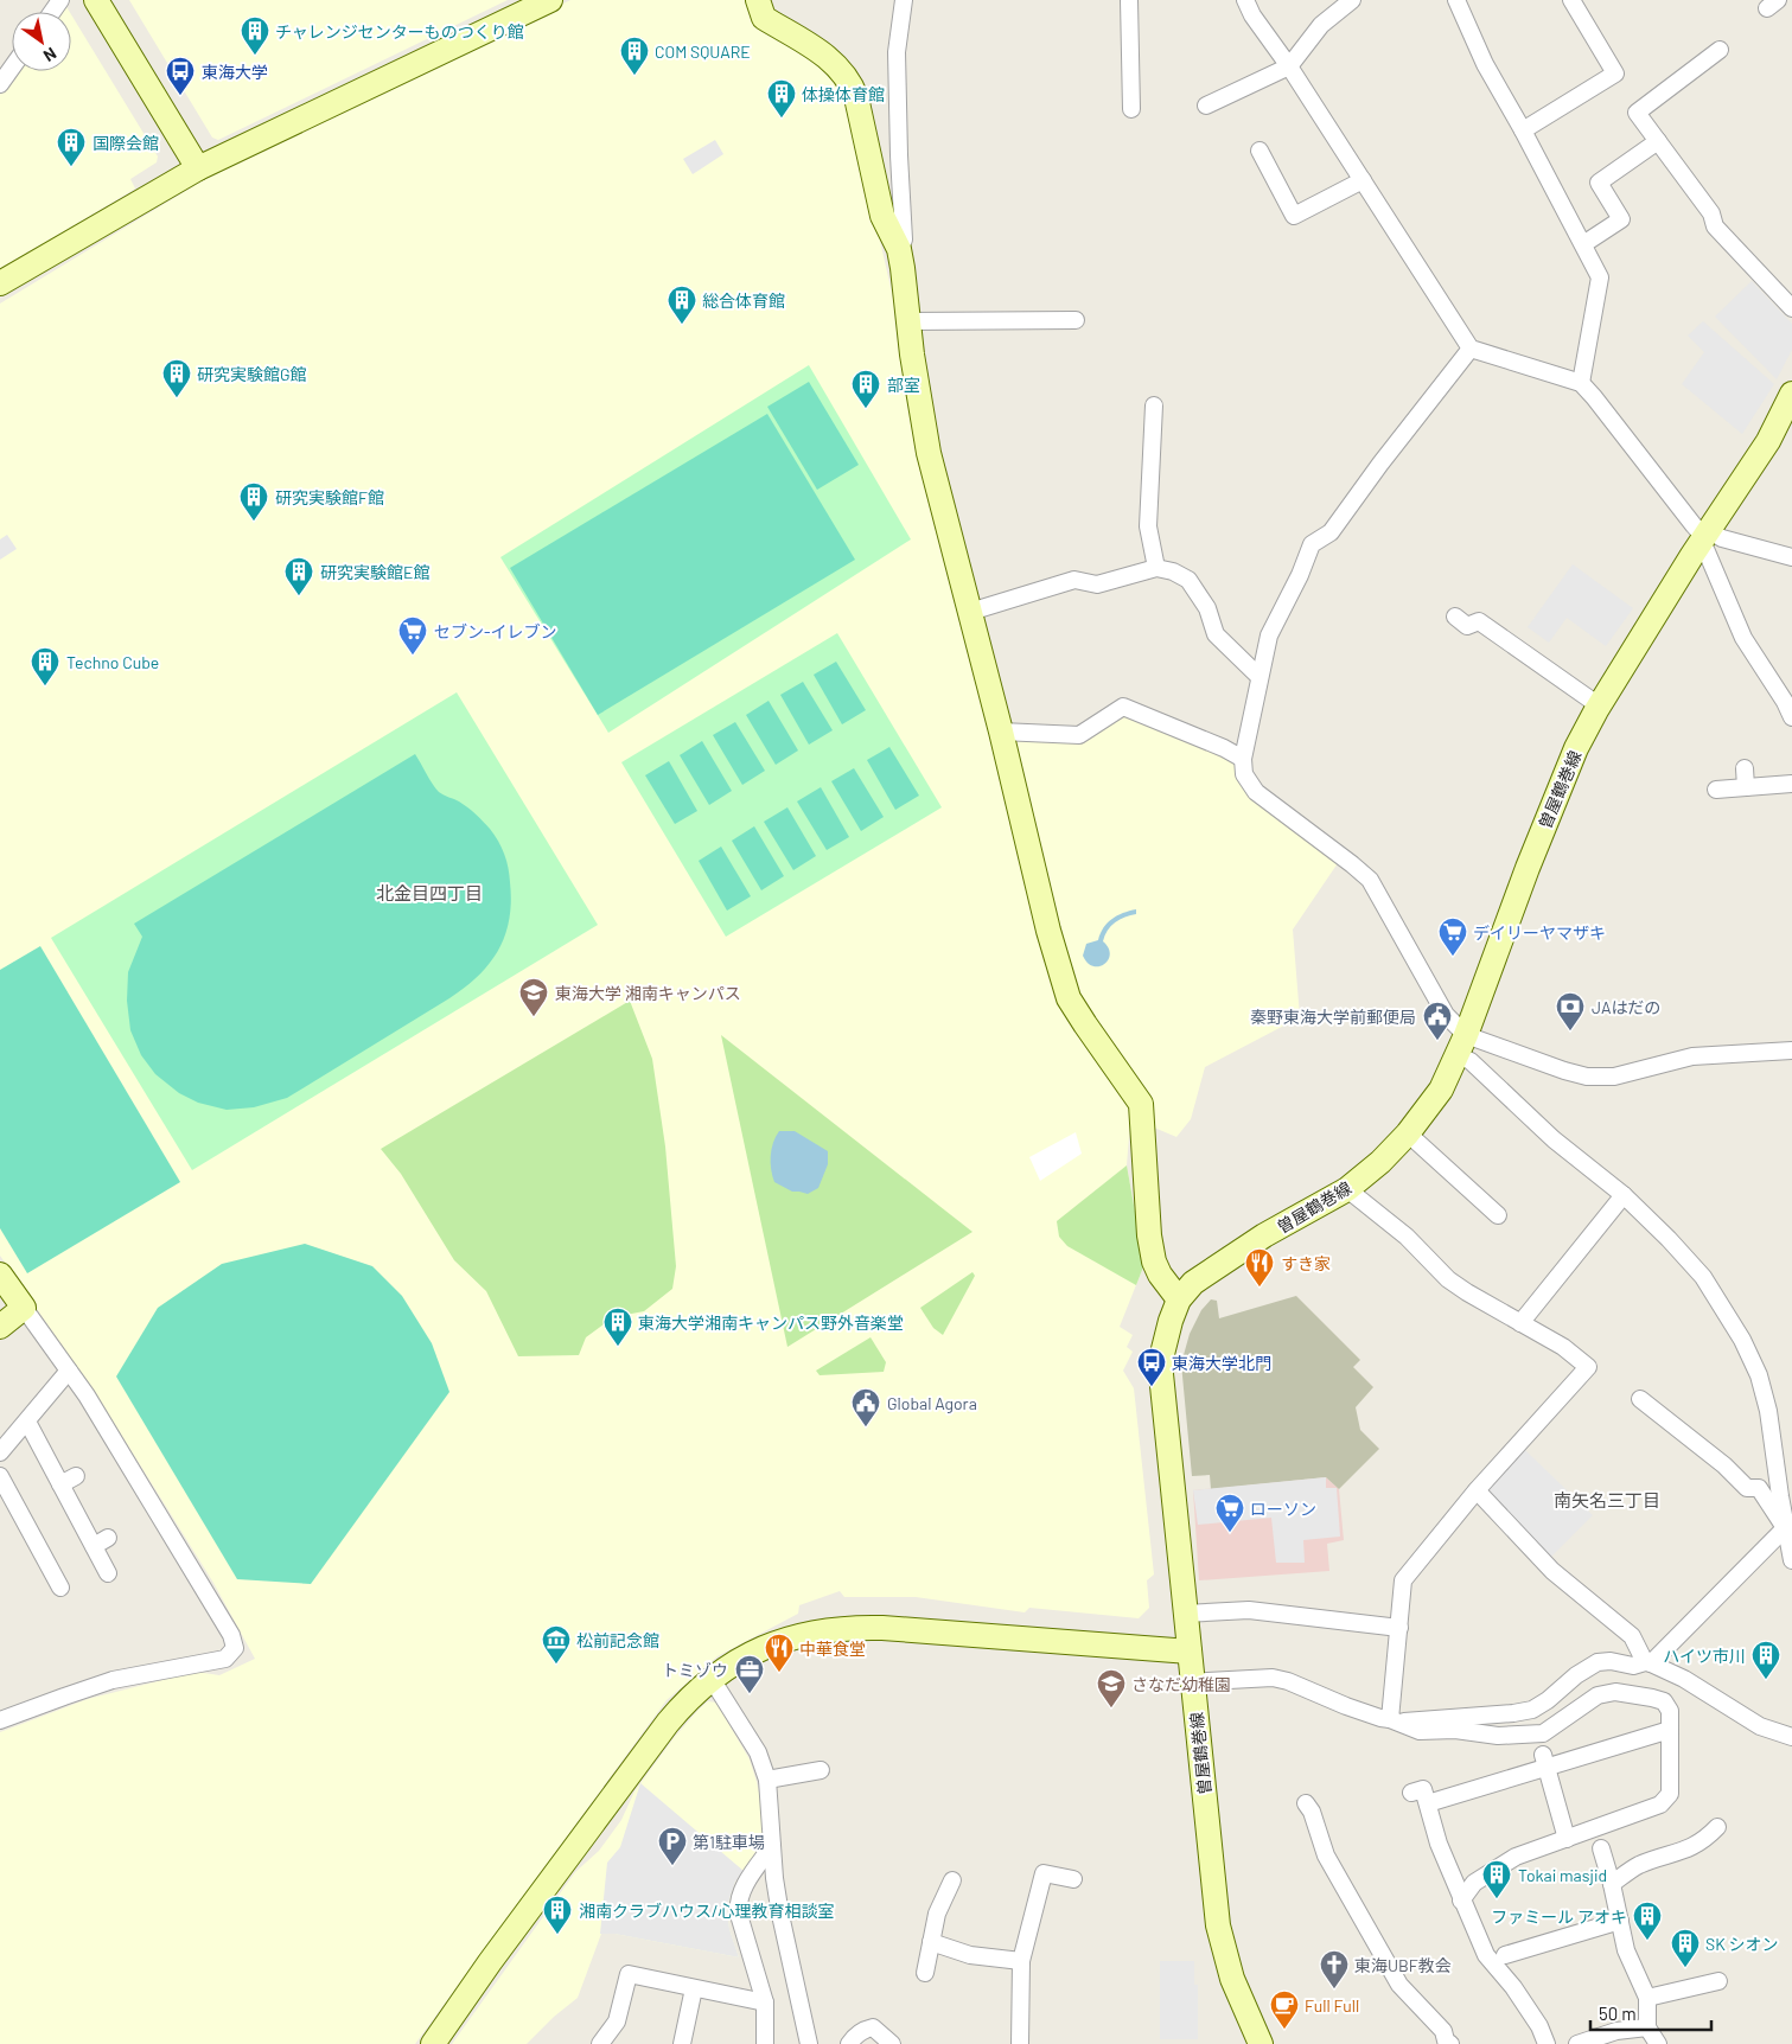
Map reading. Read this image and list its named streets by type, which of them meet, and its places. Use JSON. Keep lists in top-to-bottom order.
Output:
{
  "streets": {
    "street": ["曽屋鶴巻線"]
  },
  "districts": ["北金目四丁目", "南矢名三丁目"],
  "places": {
    "building": [
      "チャレンジセンターものつくり館",
      "COM SQUARE",
      "体操体育館",
      "国際会館",
      "総合体育館",
      "研究実験館G館",
      "部室",
      "研究実験館F館",
      "研究実験館E館",
      "Techno Cube",
      "東海大学湘南キャンパス野外音楽堂",
      "ハイツ市川",
      "Tokai masjid",
      "湘南クラブハウス/心理教育相談室",
      "ファミール アオキ",
      "SK シオン"
    ],
    "bus stop": ["東海大学", "東海大学北門"],
    "supermarket": ["セブン-イレブン", "デイリーヤマザキ", "ローソン"],
    "school or university": ["東海大学 湘南キャンパス", "さなだ幼稚園"],
    "bank": ["JAはだの"],
    "public building": ["秦野東海大学前郵便局", "Global Agora"],
    "restaurant": ["すき家", "中華食堂"],
    "museum": ["松前記念館"],
    "office": ["トミゾウ"],
    "parking": ["第1駐車場"],
    "church": ["東海UBF教会"],
    "cafe": ["Full Full"]
  },
  "scale_bar": "50 m",
  "north": "bottom right"
}
